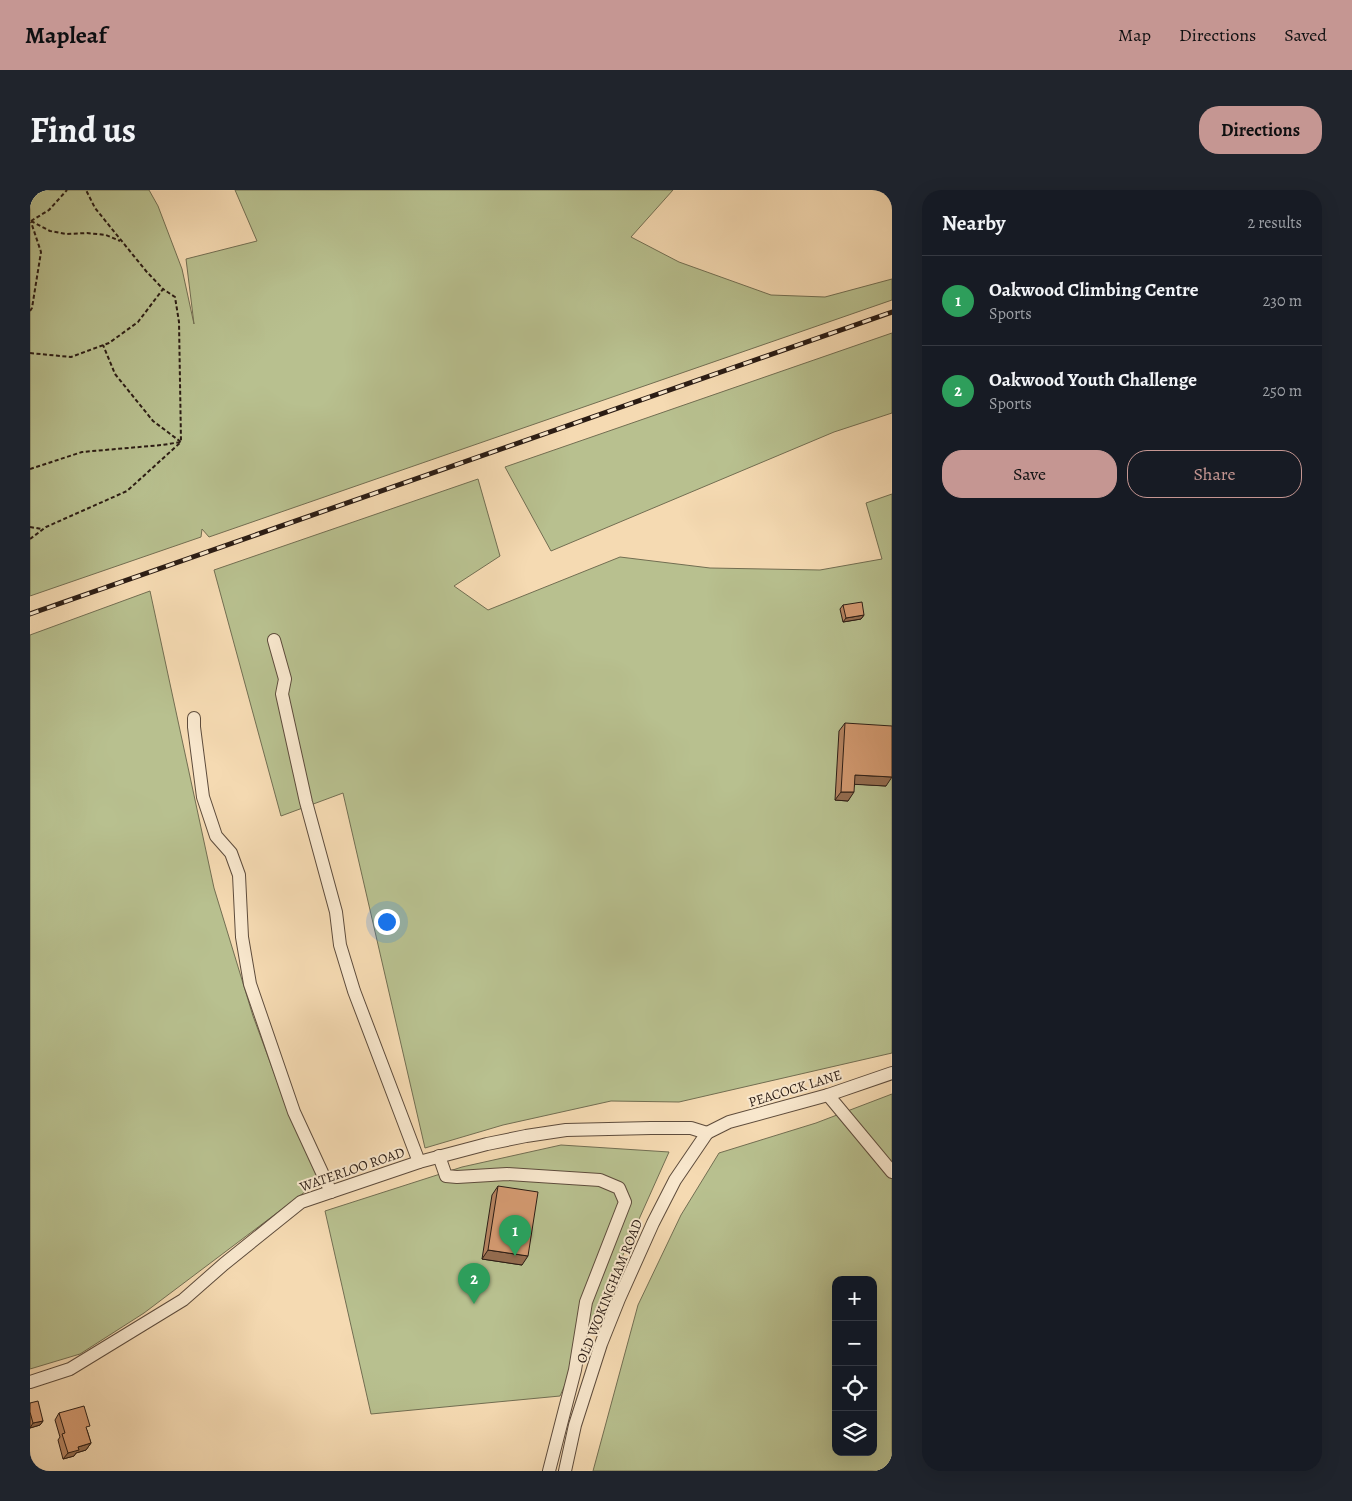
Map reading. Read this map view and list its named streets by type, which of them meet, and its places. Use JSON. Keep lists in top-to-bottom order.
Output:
{
  "streets": {
    "street": ["PEACOCK LANE", "WATERLOO ROAD", "OLD WOKINGHAM ROAD"]
  },
  "crossings": [
    ["PEACOCK LANE", "WATERLOO ROAD"],
    ["PEACOCK LANE", "OLD WOKINGHAM ROAD"],
    ["WATERLOO ROAD", "OLD WOKINGHAM ROAD"]
  ],
  "page": {
    "header": "Mapleaf",
    "nav": ["Map", "Directions", "Saved"],
    "title": "Find us",
    "buttons": [
      "Directions",
      ["Save", "Share"]
    ],
    "heading": ["Nearby", "2 results"],
    "list": [
      {
        "mark": "1",
        "name": "Oakwood Climbing Centre",
        "note": "Sports",
        "value": "230 m"
      },
      {
        "mark": "2",
        "name": "Oakwood Youth Challenge",
        "note": "Sports",
        "value": "250 m"
      }
    ],
    "pins": ["1", "2"],
    "map_buttons": ["+", "−"]
  }
}
